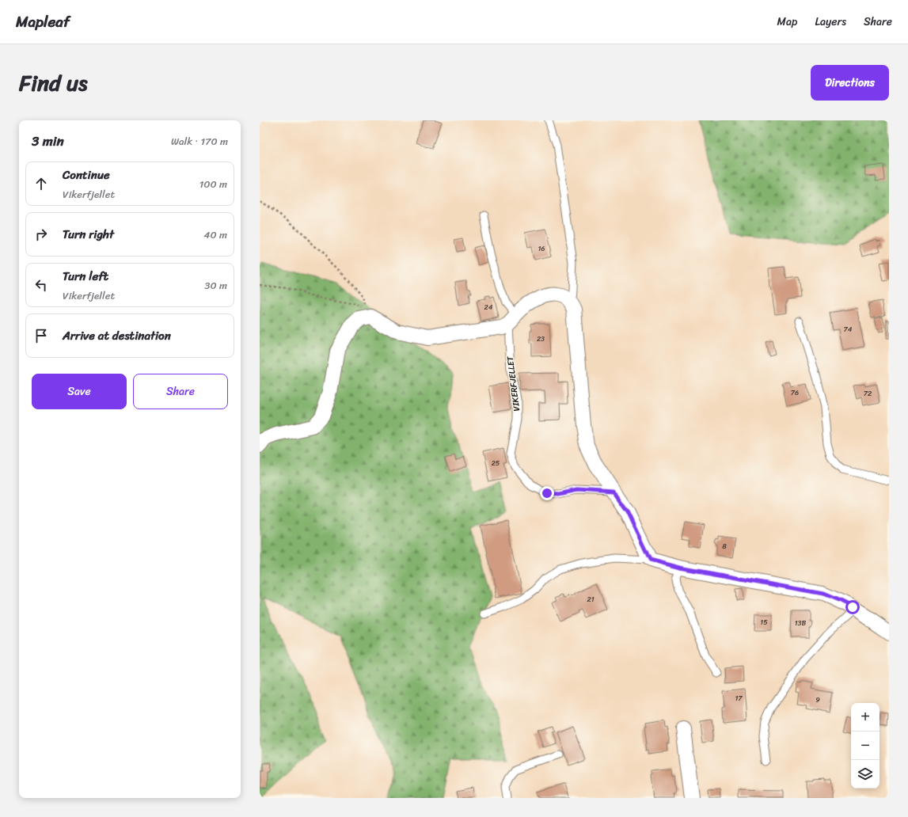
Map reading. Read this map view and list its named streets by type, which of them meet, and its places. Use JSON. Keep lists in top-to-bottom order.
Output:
{
  "streets": {
    "lane": ["VIKERFJELLET"]
  },
  "house_numbers": [
    "16",
    "24",
    "74",
    "23",
    "76",
    "72",
    "25",
    "8",
    "21",
    "15",
    "13B",
    "17",
    "9"
  ],
  "page": {
    "header": "Mapleaf",
    "nav": ["Map", "Layers", "Share"],
    "title": "Find us",
    "buttons": [
      "Directions",
      ["Save", "Share"]
    ],
    "heading": ["3 min", "Walk · 170 m"],
    "list": [
      ["Continue", "Vikerfjellet", "100 m"],
      ["Turn right", "40 m"],
      ["Turn left", "Vikerfjellet", "30 m"],
      "Arrive at destination"
    ],
    "map_buttons": ["+", "−"]
  }
}
